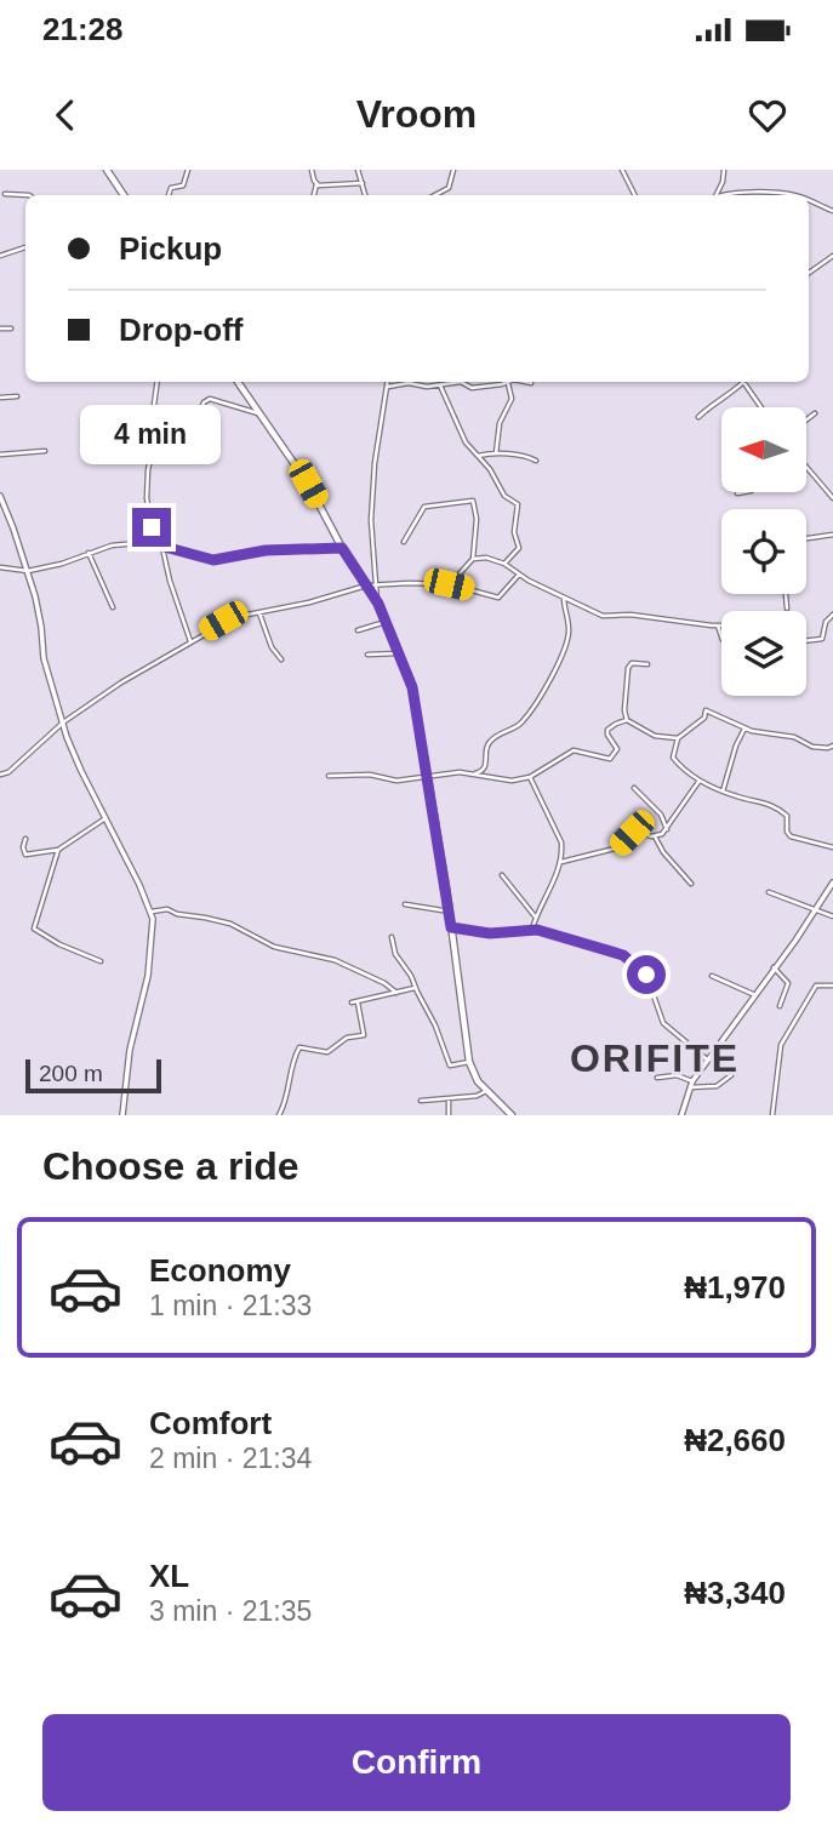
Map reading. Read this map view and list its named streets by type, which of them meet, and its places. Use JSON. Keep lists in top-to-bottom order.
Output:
{
  "districts": ["ORIFITE"],
  "scale_bar": "200 m",
  "north": "left",
  "page": {
    "status": "21:28",
    "header": "Vroom",
    "banner": ["Pickup", "Drop-off"],
    "bubble": "4 min",
    "scale": "200 m",
    "heading": "Choose a ride",
    "list": [
      {
        "name": "Economy",
        "note": "1 min · 21:33",
        "value": "₦1,970"
      },
      {
        "name": "Comfort",
        "note": "2 min · 21:34",
        "value": "₦2,660"
      },
      {
        "name": "XL",
        "note": "3 min · 21:35",
        "value": "₦3,340"
      }
    ],
    "buttons": "Confirm"
  }
}
